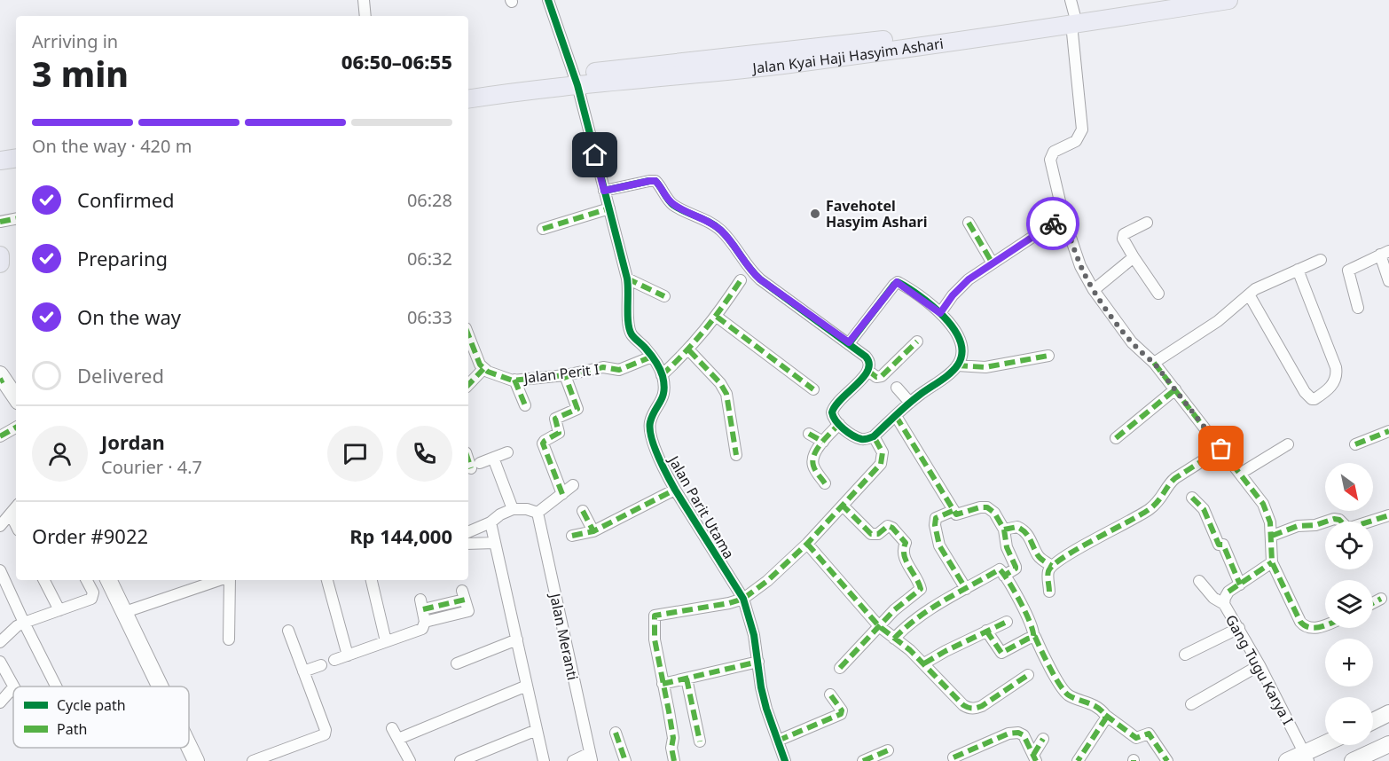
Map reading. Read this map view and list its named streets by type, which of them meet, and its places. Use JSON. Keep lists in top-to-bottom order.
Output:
{
  "streets": {
    "main road": ["Jalan Kyai Haji Hasyim Ashari"],
    "street": [
      "Jalan Perit I",
      "Jalan Parit Utama",
      "Jalan Meranti",
      "Gang Tugu Karya I"
    ]
  },
  "places": ["Favehotel Hasyim Ashari"],
  "legend": ["Cycle path", "Path"],
  "north": "bottom right",
  "page": {
    "heading": ["3 min", "Arriving in", "06:50–06:55"],
    "panel": [
      "Jordan",
      "Courier · 4.7",
      "Order #9022",
      "Rp 144,000"
    ],
    "bar": "On the way · 420 m",
    "list": [
      ["Confirmed", "06:28"],
      ["Preparing", "06:32"],
      ["On the way", "06:33"],
      "Delivered"
    ],
    "map_buttons": ["+", "−"]
  }
}
